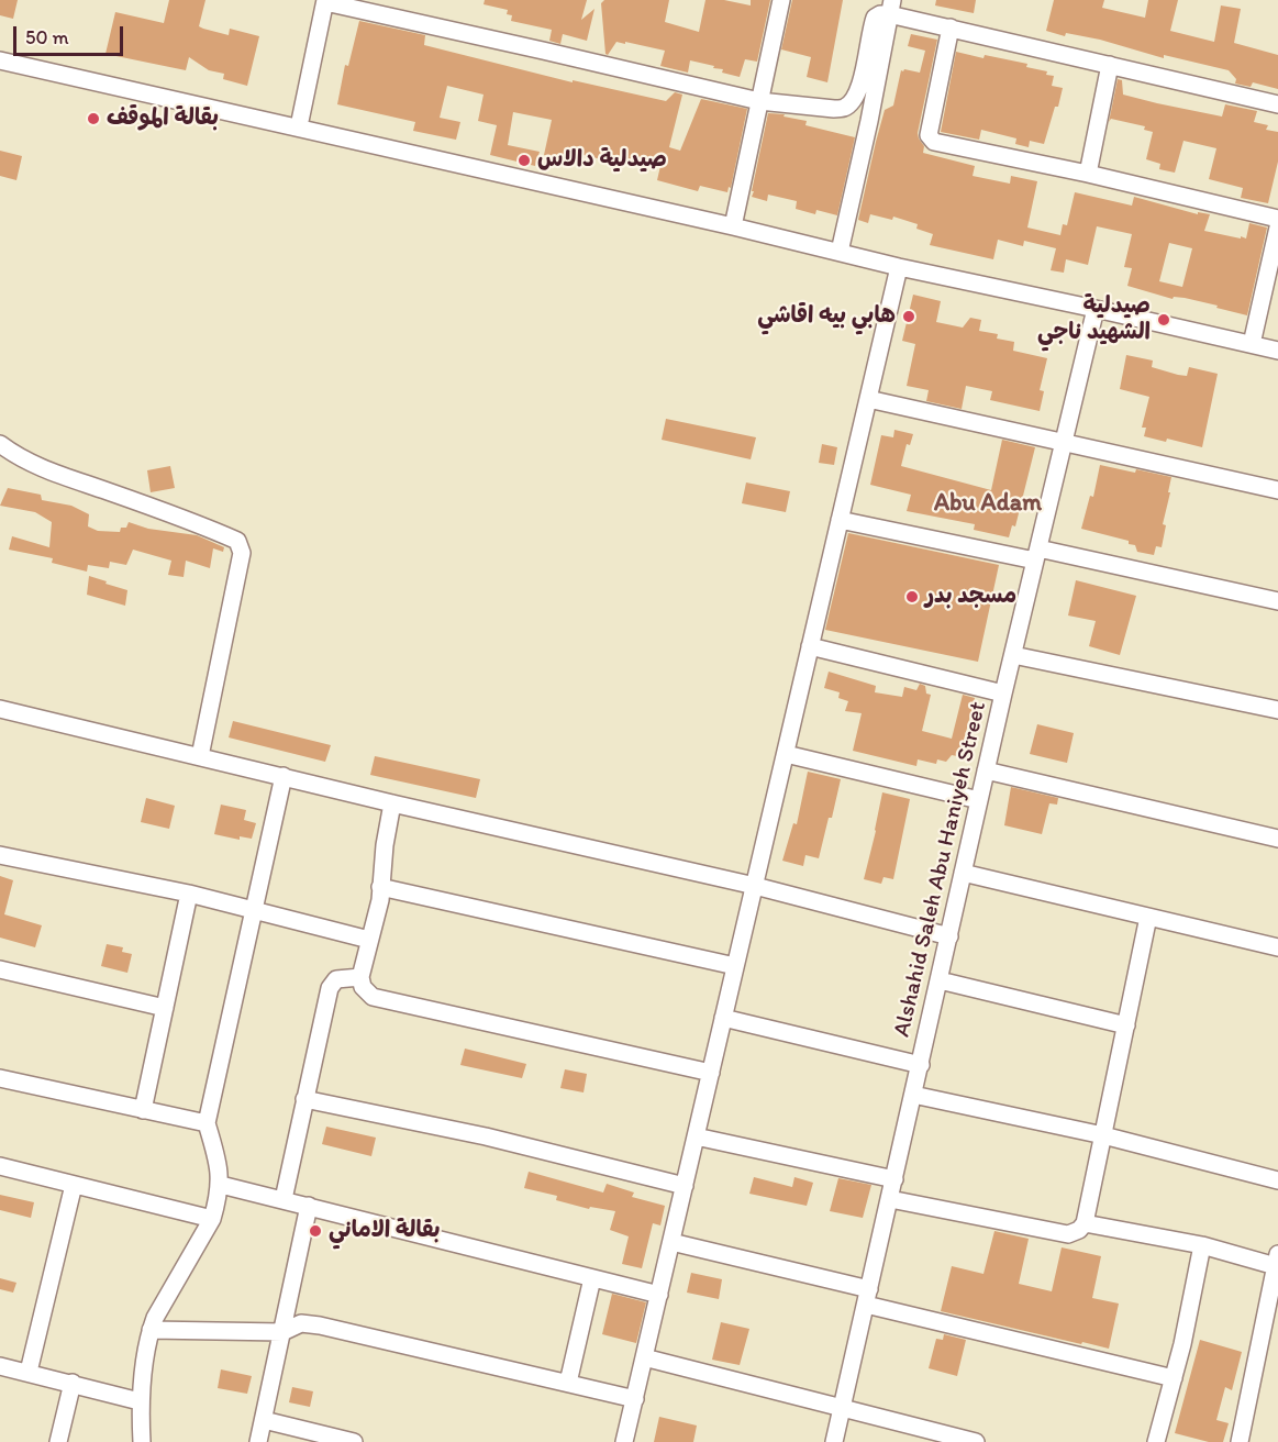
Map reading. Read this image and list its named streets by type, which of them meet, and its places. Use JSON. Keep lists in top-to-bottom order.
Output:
{
  "streets": {
    "street": ["Alshahid Saleh Abu Haniyeh Street"]
  },
  "districts": ["Abu Adam"],
  "places": [
    "بقالة الموقف",
    "صيدلية دالاس",
    "هابي بيه اقاشي",
    "صيدلية الشهيد ناجي",
    "مسجد بدر",
    "بقالة الاماني"
  ],
  "scale_bar": "50 m"
}
